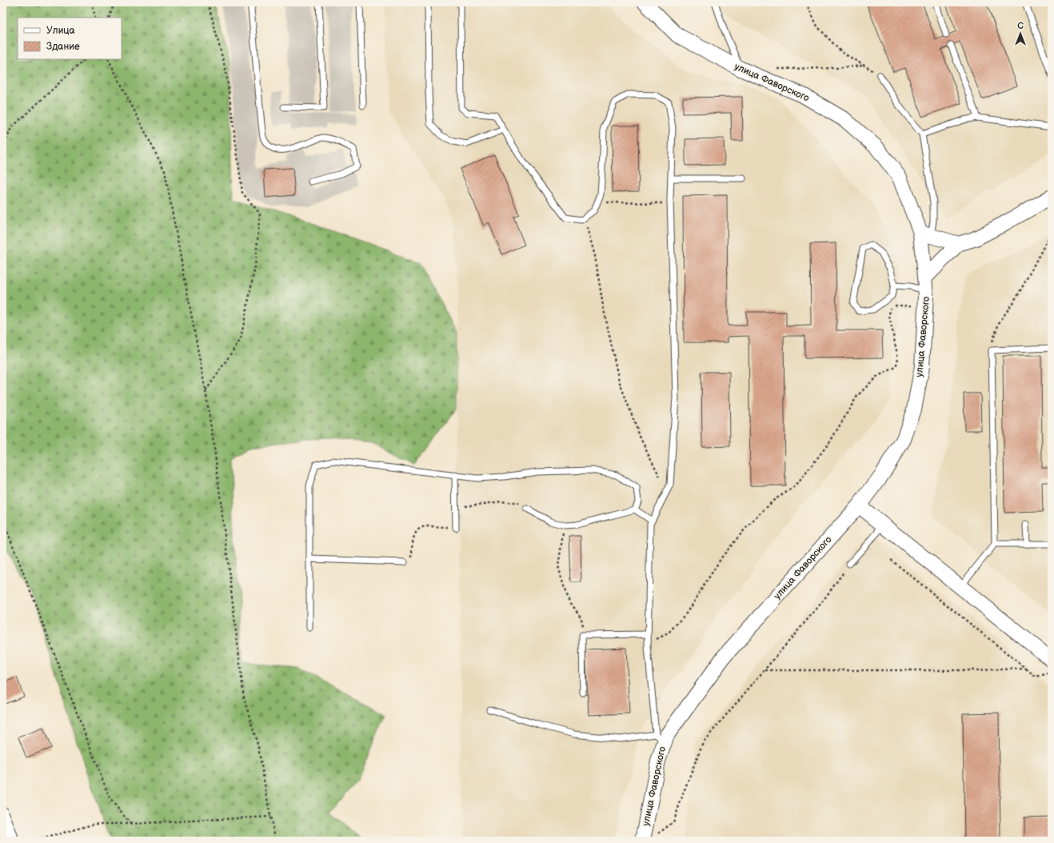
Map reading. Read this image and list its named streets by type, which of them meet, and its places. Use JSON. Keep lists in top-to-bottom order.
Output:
{
  "streets": {
    "street": ["улица Фаворского"]
  },
  "legend": ["Улица", "Здание"],
  "north": "top"
}
